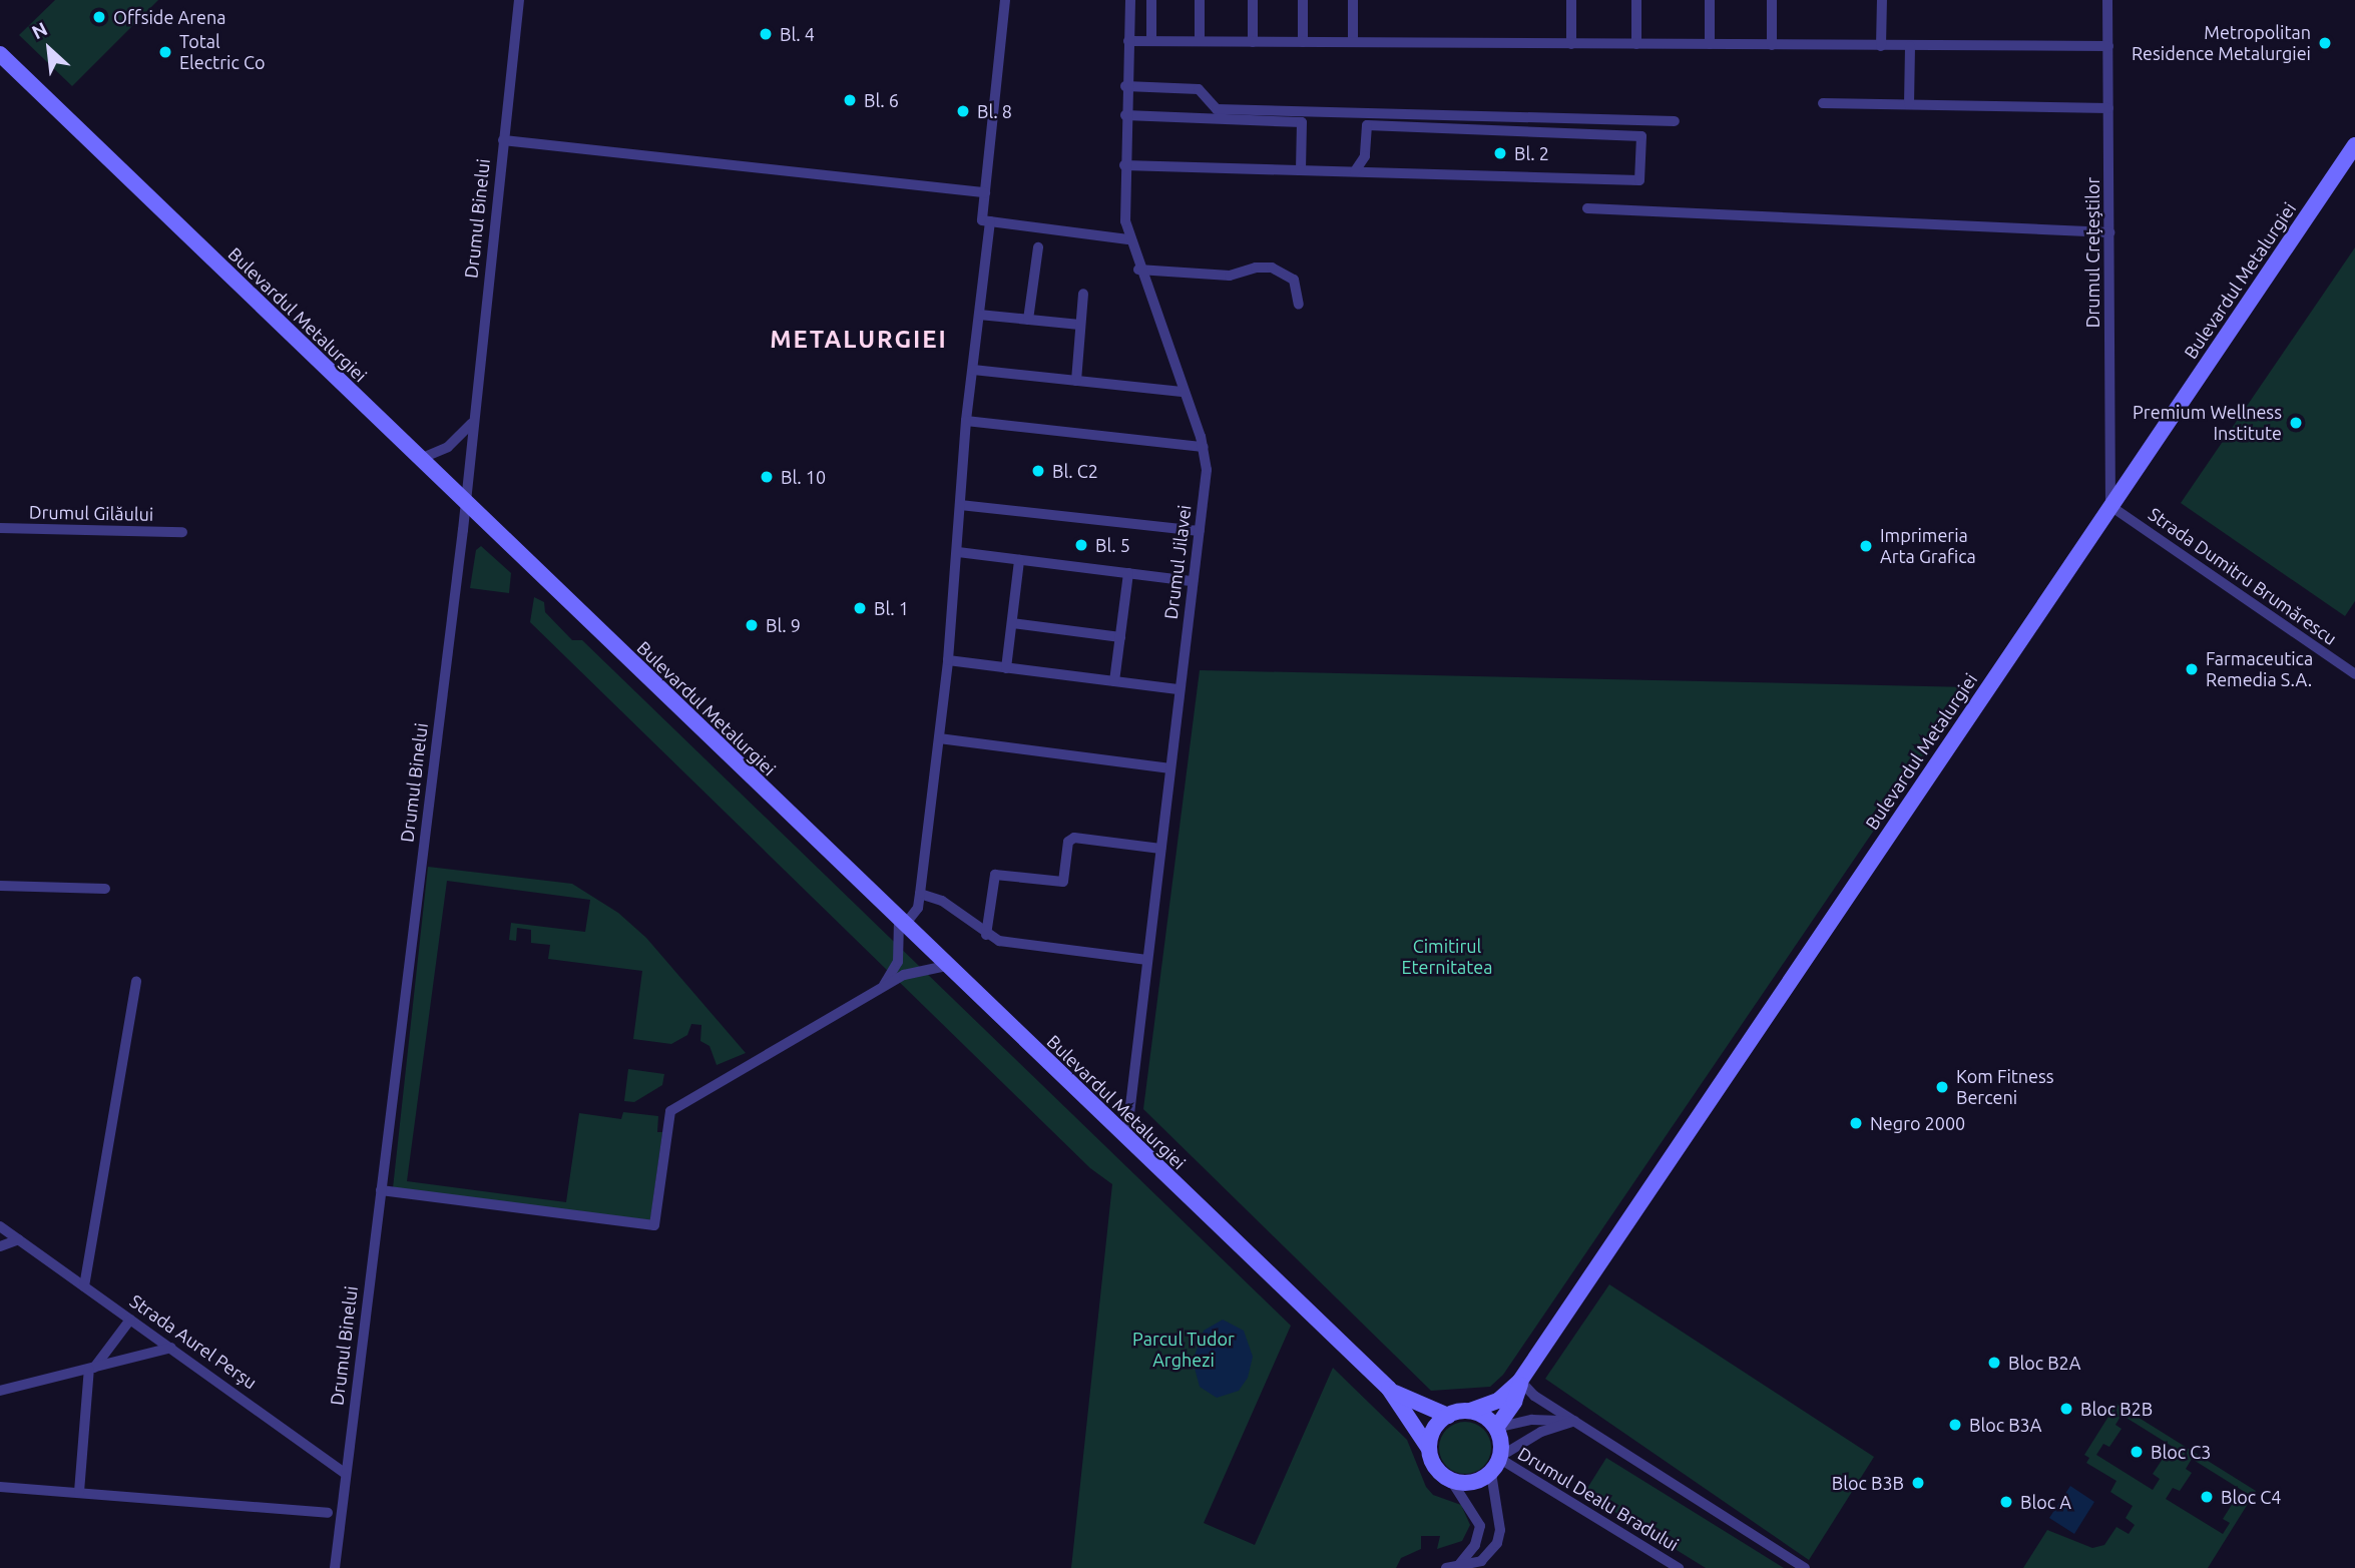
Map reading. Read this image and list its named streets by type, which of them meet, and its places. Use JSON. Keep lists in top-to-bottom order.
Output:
{
  "streets": {
    "main road": ["Bulevardul Metalurgiei"],
    "street": [
      "Drumul Binelui",
      "Drumul Crețeștilor",
      "Drumul Gilăului",
      "Drumul Jilavei",
      "Strada Dumitru Brumărescu",
      "Strada Aurel Perșu",
      "Drumul Dealu Bradului"
    ]
  },
  "crossings": [
    ["Drumul Binelui", "Bulevardul Metalurgiei"],
    ["Drumul Binelui", "Strada Aurel Perșu"],
    ["Drumul Crețeștilor", "Bulevardul Metalurgiei"],
    ["Drumul Crețeștilor", "Strada Dumitru Brumărescu"],
    ["Bulevardul Metalurgiei", "Drumul Jilavei"],
    ["Bulevardul Metalurgiei", "Strada Dumitru Brumărescu"],
    ["Bulevardul Metalurgiei", "Drumul Dealu Bradului"]
  ],
  "districts": ["METALURGIEI"],
  "parks": ["Cimitirul Eternitatea", "Parcul Tudor Arghezi"],
  "places": [
    "Offside Arena",
    "Bl. 4",
    "Metropolitan Residence Metalurgiei",
    "Total Electric Co",
    "Bl. 6",
    "Bl. 8",
    "Bl. 2",
    "Premium Wellness Institute",
    "Bl. C2",
    "Bl. 10",
    "Bl. 5",
    "Imprimeria Arta Grafica",
    "Bl. 1",
    "Bl. 9",
    "Farmaceutica Remedia S.A.",
    "Kom Fitness Berceni",
    "Negro 2000",
    "Bloc B2A",
    "Bloc B2B",
    "Bloc B3A",
    "Bloc C3",
    "Bloc B3B",
    "Bloc C4",
    "Bloc A"
  ],
  "north": "top left"
}
